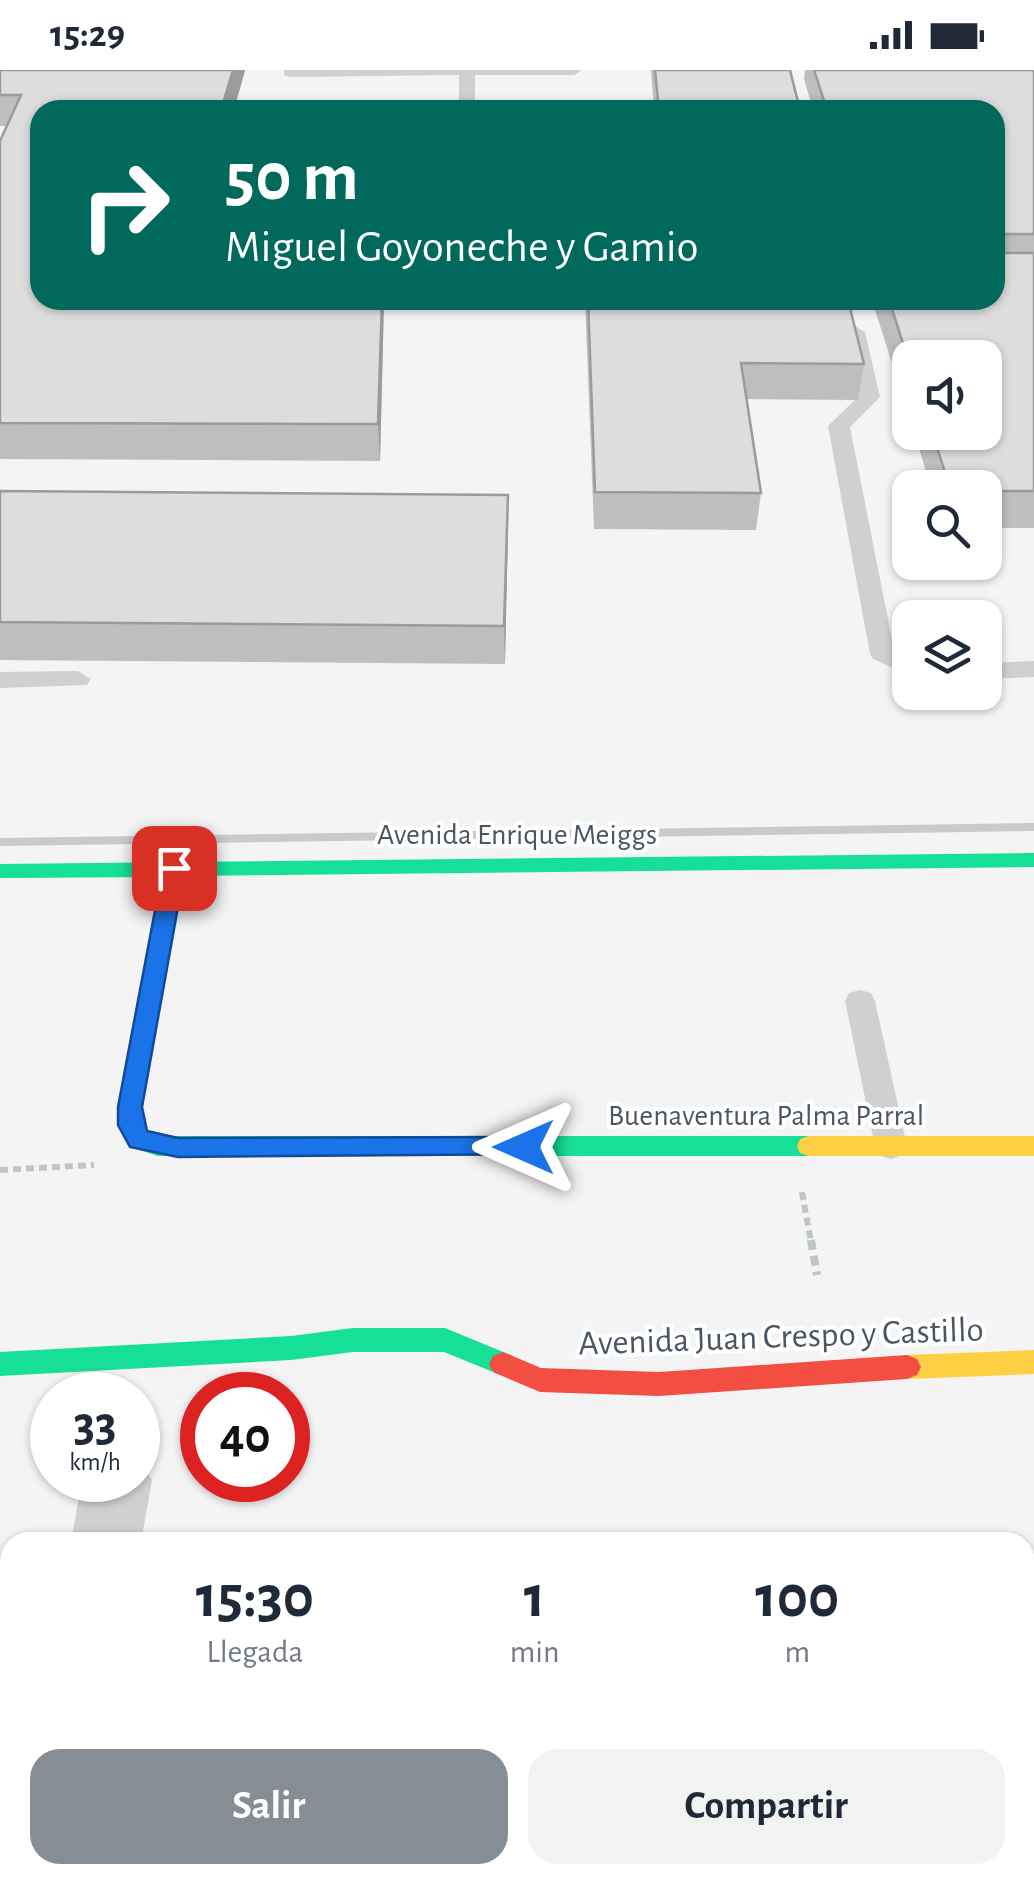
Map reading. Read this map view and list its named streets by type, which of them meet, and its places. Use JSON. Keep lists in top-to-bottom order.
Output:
{
  "streets": {
    "street": ["Avenida Enrique Meiggs", "Buenaventura Palma Parral", "Avenida Juan Crespo y Castillo"]
  },
  "page": {
    "status": "15:29",
    "turn": ["50 m", "Miguel Goyoneche y Gamio"],
    "speed": "33 km/h",
    "limit": "40",
    "eta": [
      "15:30",
      "Llegada",
      "1",
      "min",
      "100",
      "m"
    ],
    "buttons": ["Salir", "Compartir"]
  }
}
